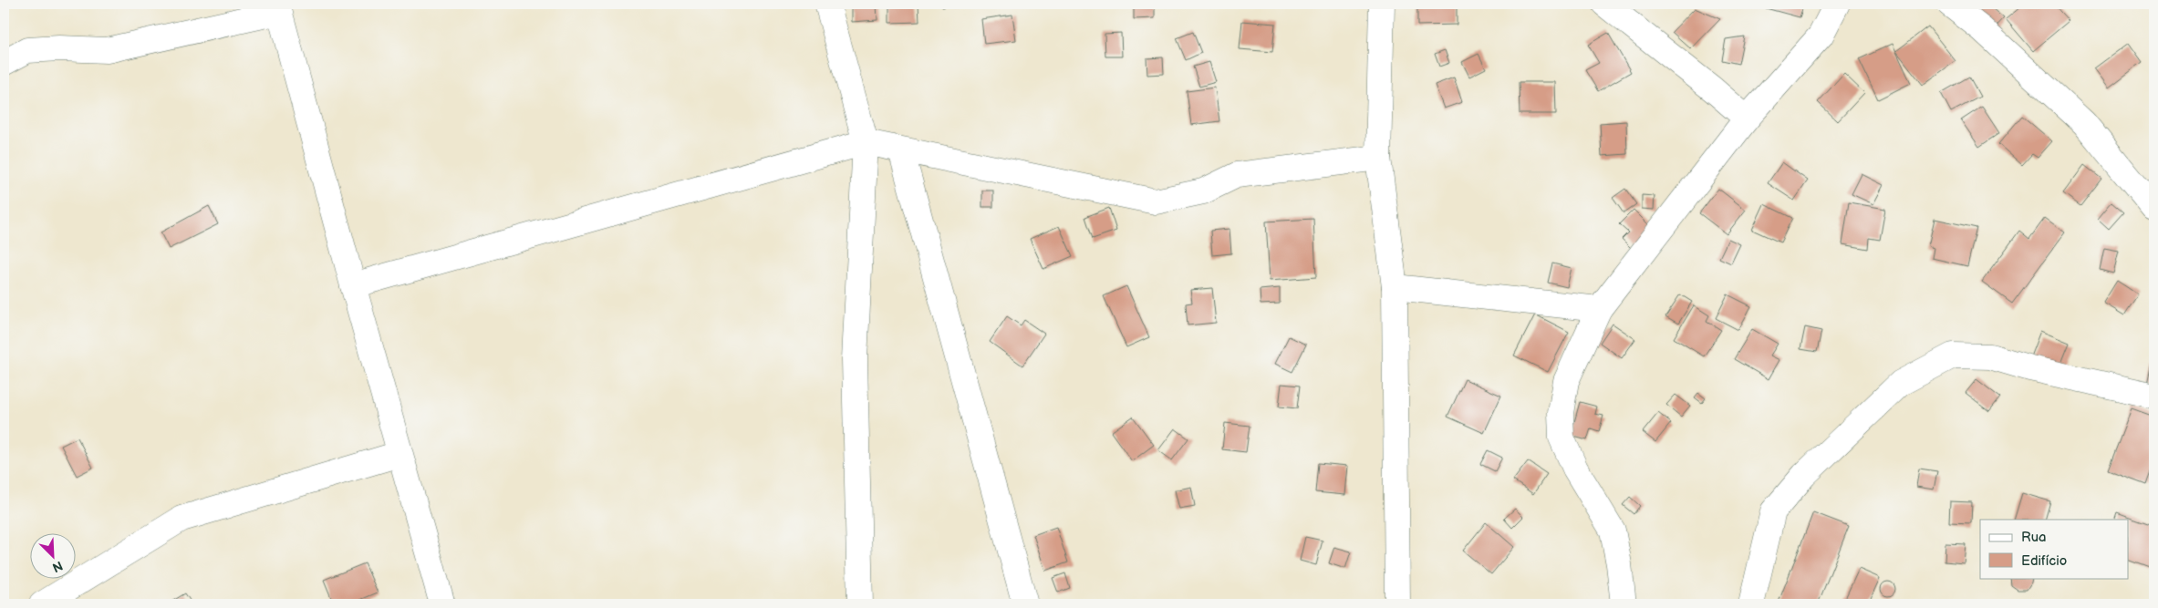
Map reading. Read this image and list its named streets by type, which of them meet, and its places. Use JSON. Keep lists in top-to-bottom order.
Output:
{
  "legend": ["Rua", "Edifício"],
  "north": "bottom right"
}
